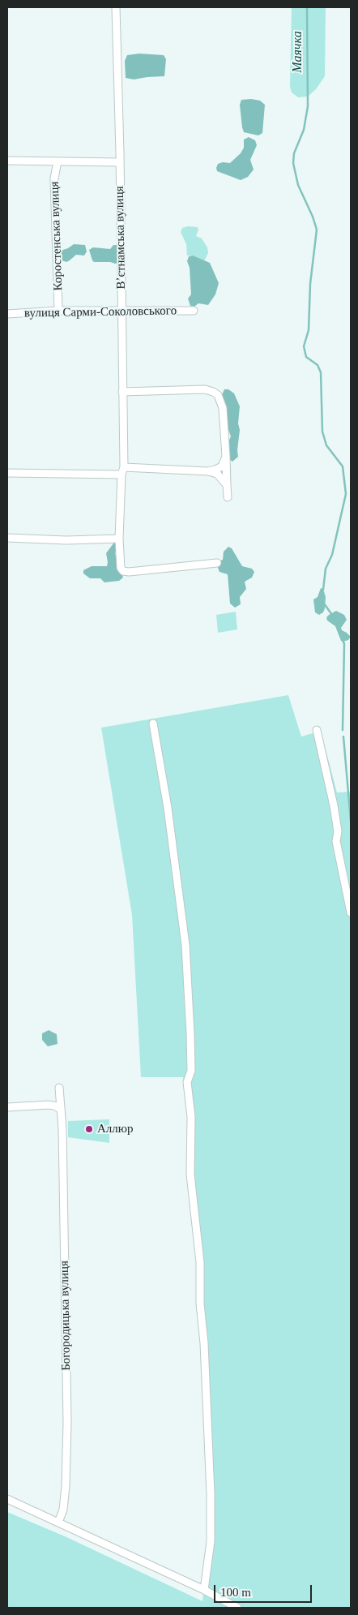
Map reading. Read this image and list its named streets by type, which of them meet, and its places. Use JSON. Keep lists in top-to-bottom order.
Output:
{
  "streets": {
    "street": [
      "Коростенська вулиця",
      "Вʼєтнамська вулиця",
      "вулиця Сарми-Соколовського",
      "Богородицька вулиця"
    ]
  },
  "crossings": [
    ["Коростенська вулиця", "вулиця Сарми-Соколовського"],
    ["Вʼєтнамська вулиця", "вулиця Сарми-Соколовського"]
  ],
  "water": ["Маячка"],
  "places": ["Аллюр"],
  "scale_bar": "100 m"
}
